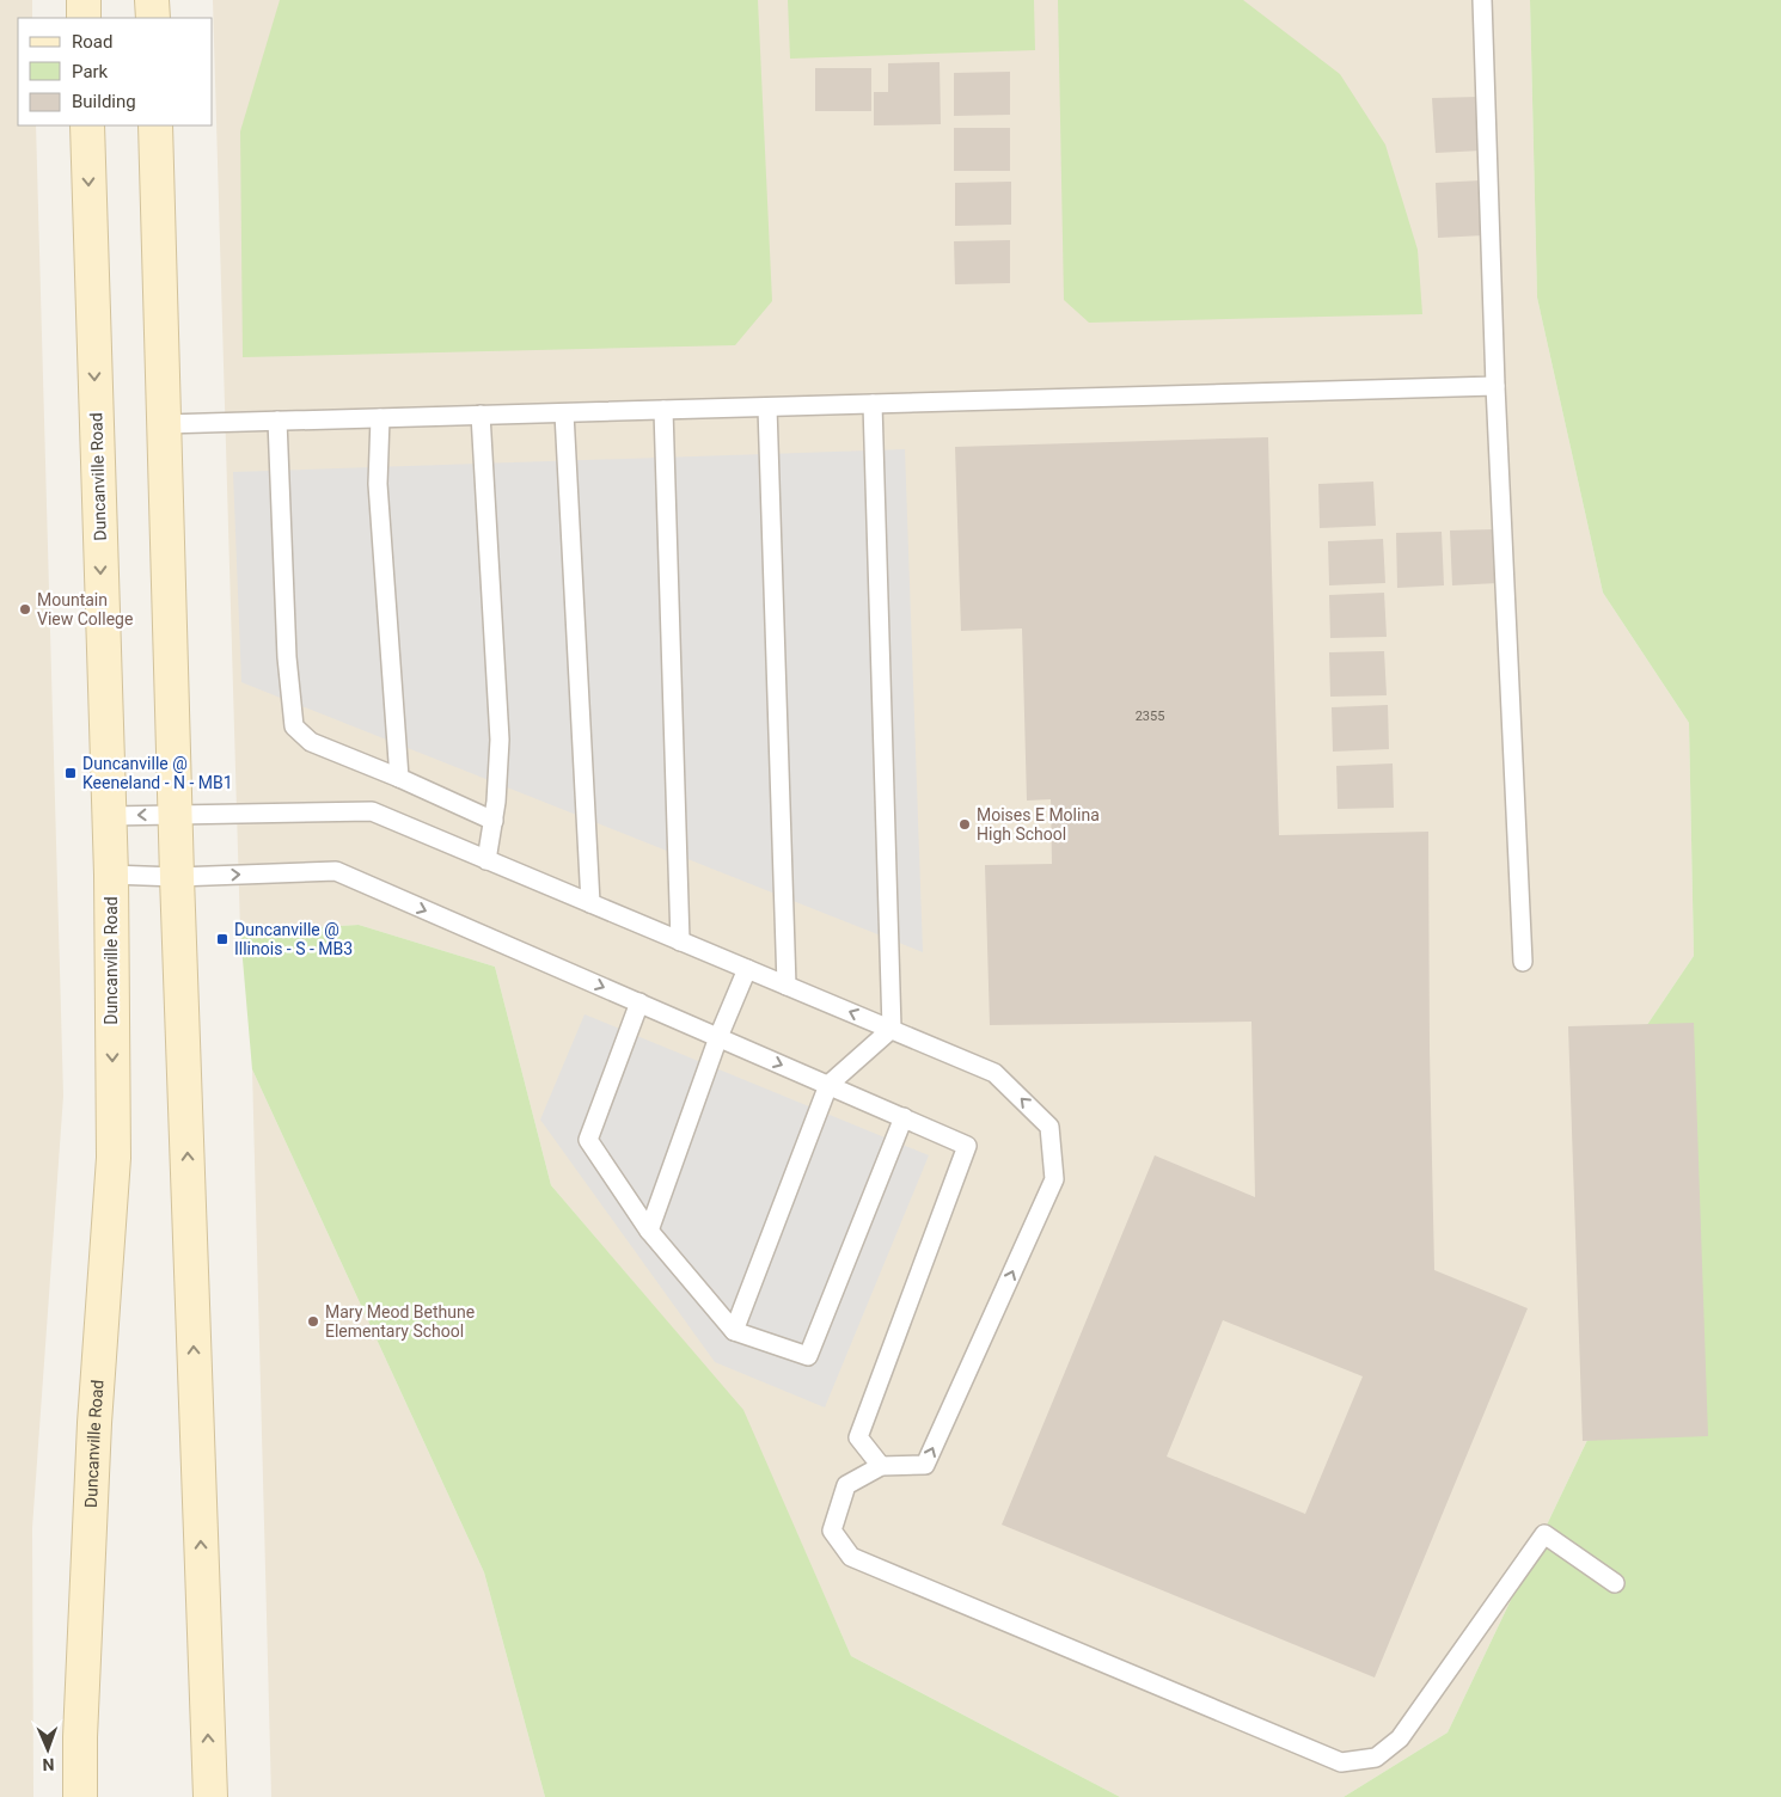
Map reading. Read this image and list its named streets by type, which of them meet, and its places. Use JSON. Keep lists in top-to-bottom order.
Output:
{
  "streets": {
    "main road": ["Duncanville Road"]
  },
  "places": {
    "other": ["Mountain View College", "Moises E Molina High School", "Mary Meod Bethune Elementary School"],
    "transit": ["Duncanville @ Keeneland - N - MB1", "Duncanville @ Illinois - S - MB3"]
  },
  "house_numbers": ["2355"],
  "legend": ["Road", "Park", "Building"],
  "north": "bottom"
}
